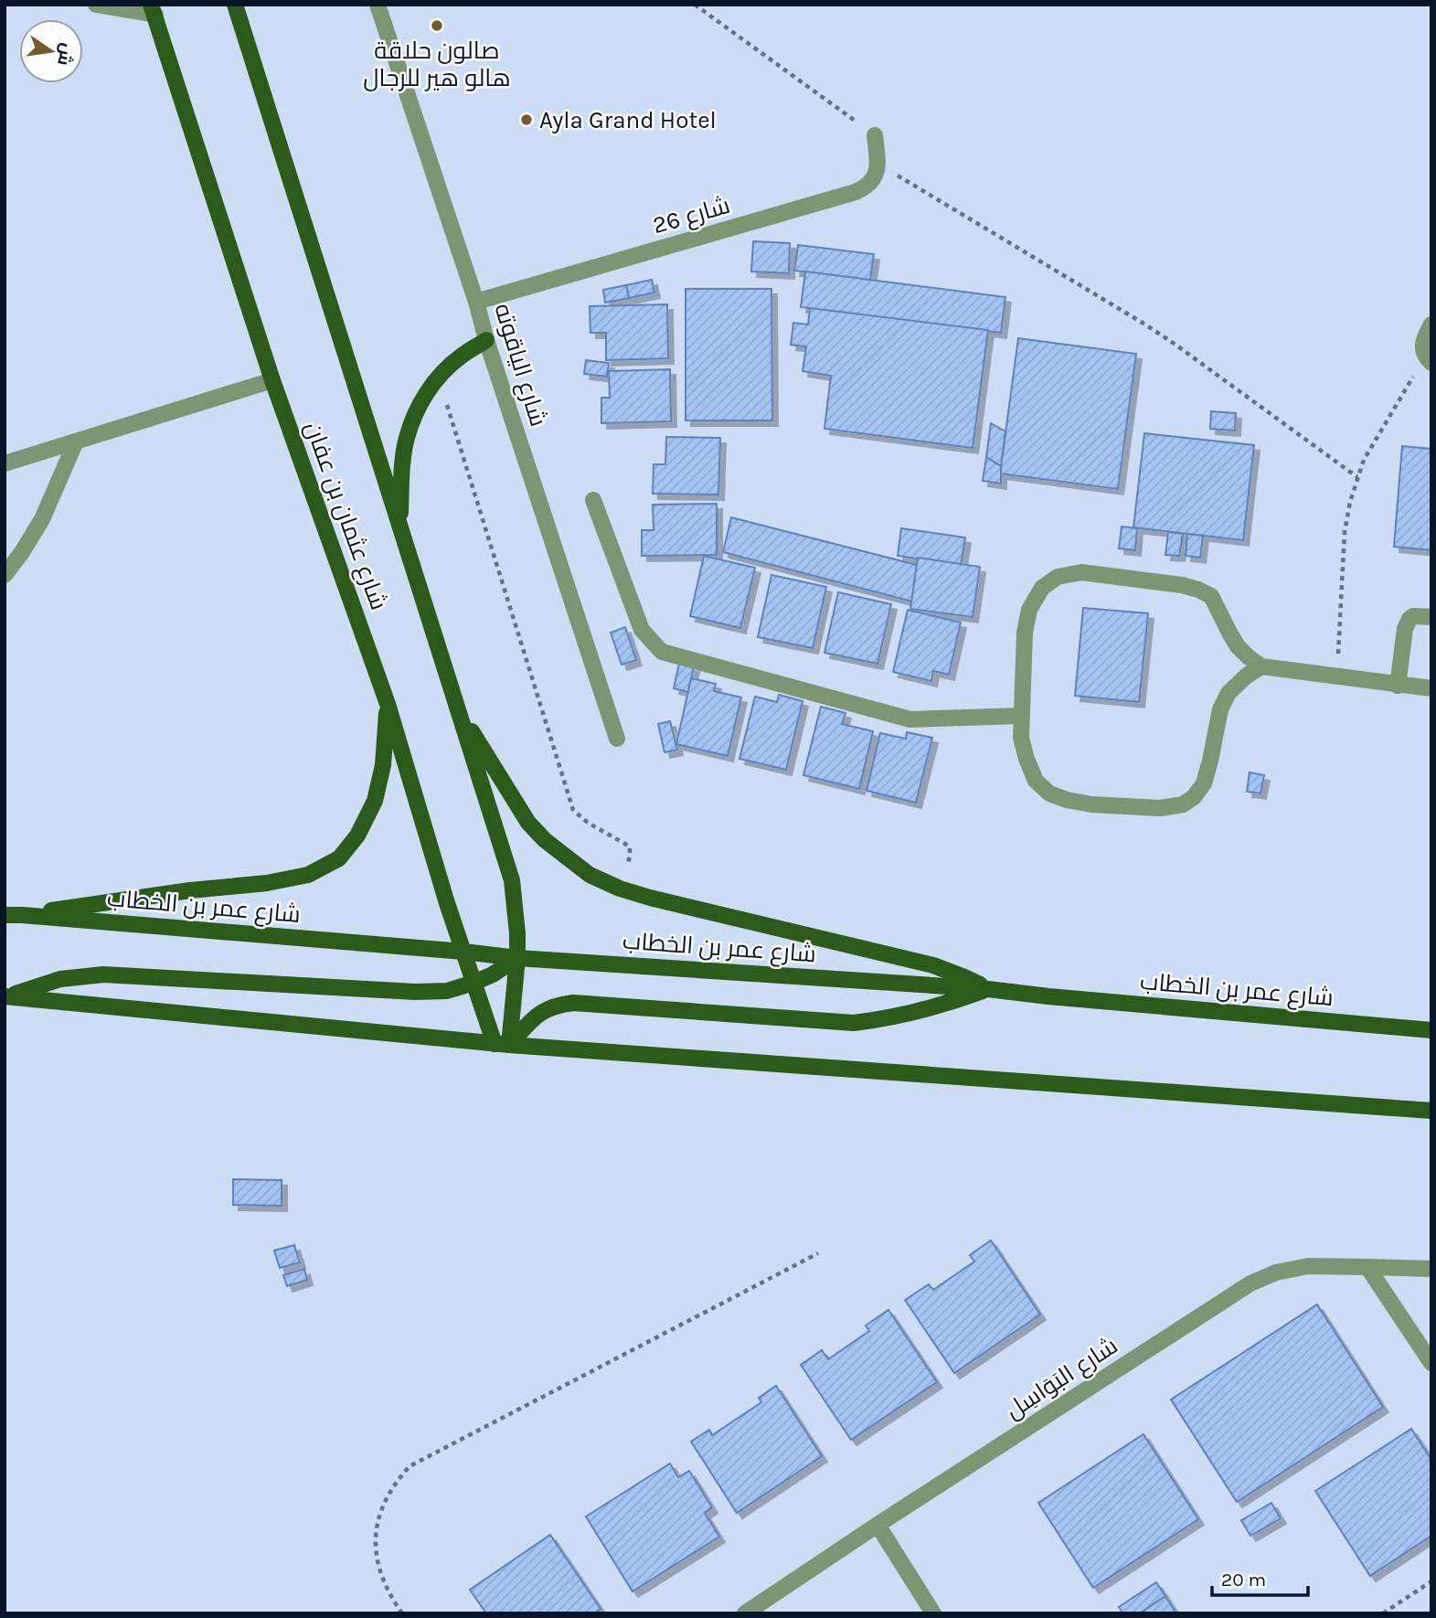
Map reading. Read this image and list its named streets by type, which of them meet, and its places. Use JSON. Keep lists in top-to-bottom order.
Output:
{
  "streets": {
    "main road": ["شارع عثمان بن عفان", "شارع عمر بن الخطاب"],
    "street": ["شارع 26", "شارع الياقوته", "شارع البَوَاسِل"]
  },
  "crossings": [
    ["شارع 26", "شارع الياقوته"],
    ["شارع عثمان بن عفان", "شارع عمر بن الخطاب"]
  ],
  "places": ["صالون حلاقة هالو هير للرجال", "Ayla Grand Hotel"],
  "scale_bar": "20 m",
  "north": "right"
}
